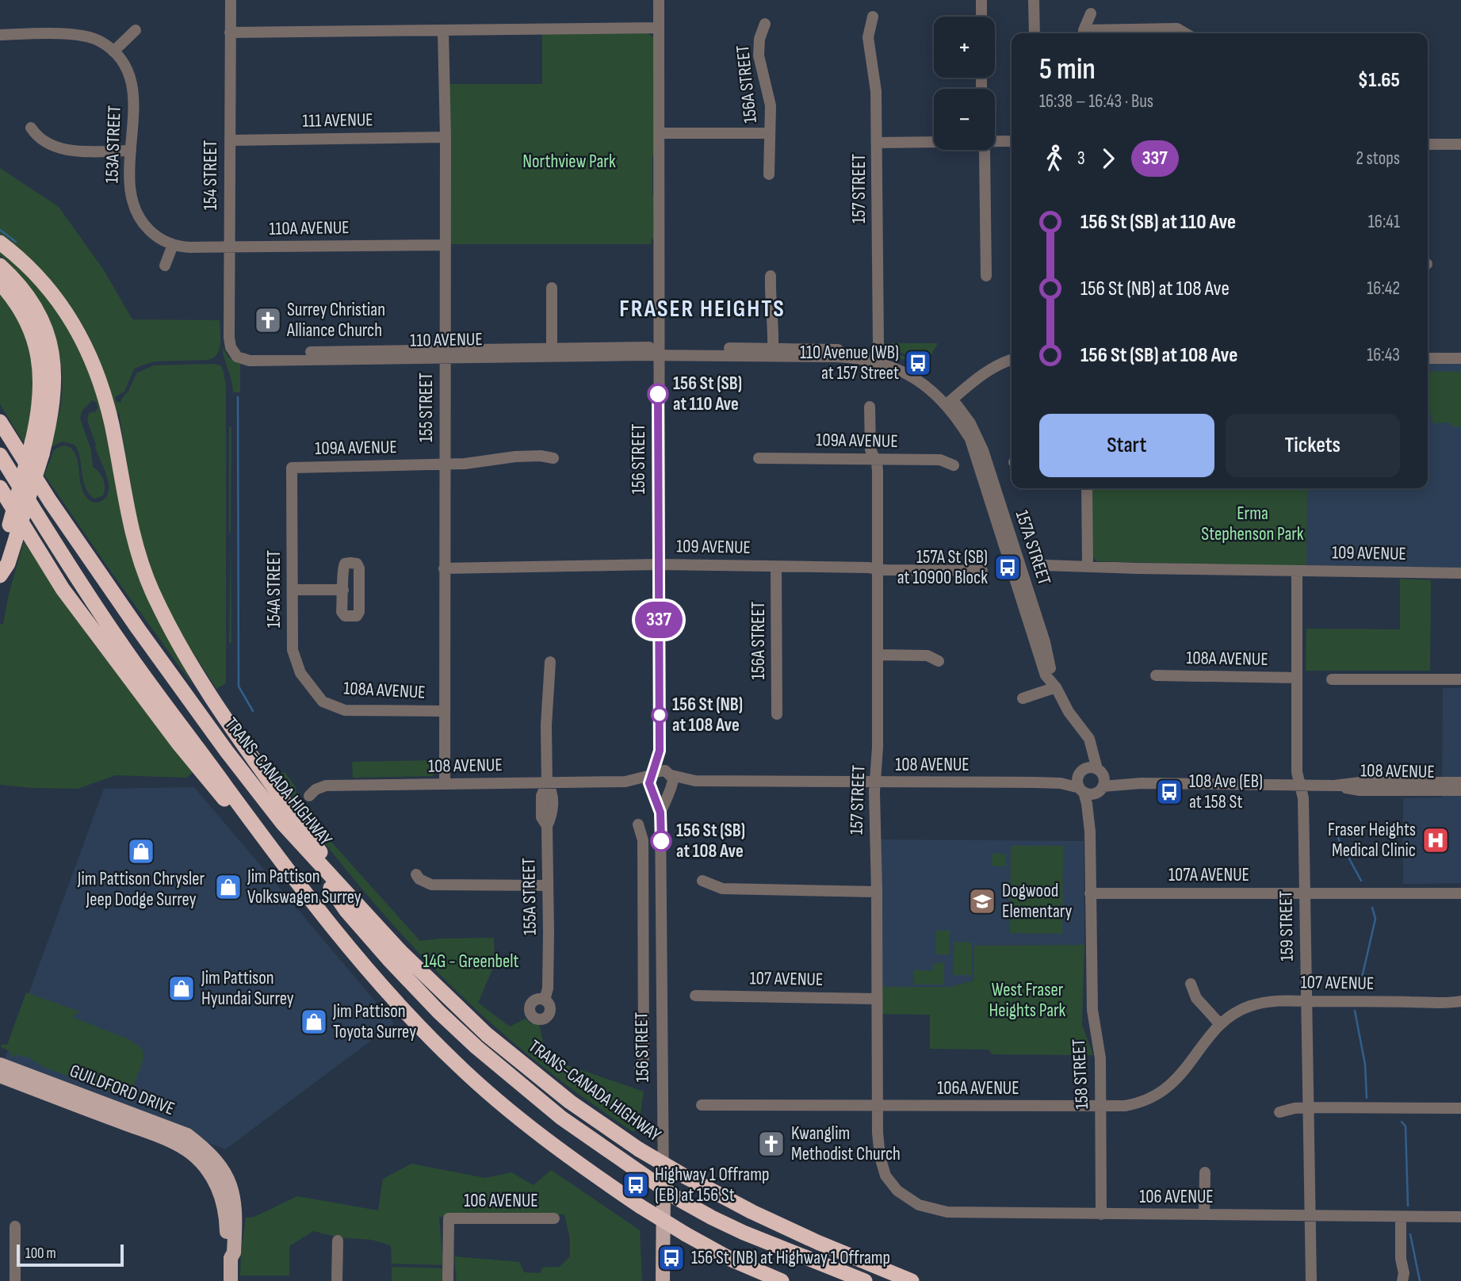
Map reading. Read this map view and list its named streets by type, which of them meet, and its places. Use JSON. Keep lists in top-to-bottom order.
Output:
{
  "streets": {
    "highway": ["TRANS-CANADA HIGHWAY"],
    "main road": ["156 STREET", "GUILDFORD DRIVE"],
    "street": [
      "156A STREET",
      "111 AVENUE",
      "153A STREET",
      "154 STREET",
      "157 STREET",
      "110A AVENUE",
      "110 AVENUE",
      "155 STREET",
      "109A AVENUE",
      "109 AVENUE",
      "157A STREET",
      "154A STREET",
      "108A AVENUE",
      "108 AVENUE",
      "107A AVENUE",
      "155A STREET",
      "159 STREET",
      "107 AVENUE",
      "158 STREET",
      "106A AVENUE",
      "106 AVENUE"
    ]
  },
  "crossings": [
    ["156A STREET", "109 AVENUE"],
    ["111 AVENUE", "154 STREET"],
    ["111 AVENUE", "155 STREET"],
    ["153A STREET", "110A AVENUE"],
    ["154 STREET", "110A AVENUE"],
    ["154 STREET", "110 AVENUE"],
    ["157 STREET", "110 AVENUE"],
    ["157 STREET", "109A AVENUE"],
    ["157 STREET", "109 AVENUE"],
    ["157 STREET", "108 AVENUE"],
    ["157 STREET", "107 AVENUE"],
    ["157 STREET", "106A AVENUE"],
    ["157 STREET", "106 AVENUE"],
    ["110A AVENUE", "155 STREET"],
    ["110 AVENUE", "155 STREET"],
    ["110 AVENUE", "156 STREET"],
    ["110 AVENUE", "157A STREET"],
    ["155 STREET", "109A AVENUE"],
    ["155 STREET", "109 AVENUE"],
    ["155 STREET", "108A AVENUE"],
    ["155 STREET", "108 AVENUE"],
    ["109A AVENUE", "154A STREET"],
    ["156 STREET", "109 AVENUE"],
    ["156 STREET", "108 AVENUE"],
    ["109 AVENUE", "159 STREET"],
    ["157A STREET", "108 AVENUE"],
    ["157A STREET", "158 STREET"],
    ["154A STREET", "108A AVENUE"],
    ["108A AVENUE", "159 STREET"],
    ["108 AVENUE", "155A STREET"],
    ["108 AVENUE", "159 STREET"],
    ["108 AVENUE", "158 STREET"],
    ["107A AVENUE", "159 STREET"],
    ["107A AVENUE", "158 STREET"],
    ["159 STREET", "107 AVENUE"],
    ["159 STREET", "106 AVENUE"],
    ["107 AVENUE", "106A AVENUE"],
    ["158 STREET", "106A AVENUE"],
    ["158 STREET", "106 AVENUE"]
  ],
  "districts": ["FRASER HEIGHTS"],
  "parks": [
    "Northview Park",
    "Erma Stephenson Park",
    "14G - Greenbelt",
    "West Fraser Heights Park"
  ],
  "places": {
    "church": ["Surrey Christian Alliance Church", "Kwanglim Methodist Church"],
    "bus stop": [
      "110 Avenue (WB) at 157 Street",
      "157A St (SB) at 10900 Block",
      "108 Ave (EB) at 158 St",
      "Highway 1 Offramp (EB) at 156 St",
      "156 St (NB) at Highway 1 Offramp"
    ],
    "other": ["156 St (SB) at 110 Ave", "156 St (NB) at 108 Ave", "156 St (SB) at 108 Ave"],
    "hospital": ["Fraser Heights Medical Clinic"],
    "shop": [
      "Jim Pattison Chrysler Jeep Dodge Surrey",
      "Jim Pattison Volkswagen Surrey",
      "Jim Pattison Hyundai Surrey",
      "Jim Pattison Toyota Surrey"
    ],
    "school or university": ["Dogwood Elementary"]
  },
  "lines": ["bus line 337"],
  "scale_bar": "100 m",
  "page": {
    "on_map": "337",
    "map_buttons": ["+", "−"],
    "heading": ["5 min", "16:38 – 16:43 · Bus", "$1.65"],
    "legs": ["3", "337", "2 stops"],
    "list": [
      {
        "name": "156 St (SB) at 110 Ave",
        "value": "16:41"
      },
      {
        "name": "156 St (NB) at 108 Ave",
        "value": "16:42"
      },
      {
        "name": "156 St (SB) at 108 Ave",
        "value": "16:43"
      }
    ],
    "buttons": ["Start", "Tickets"],
    "scale": "100 m"
  }
}
